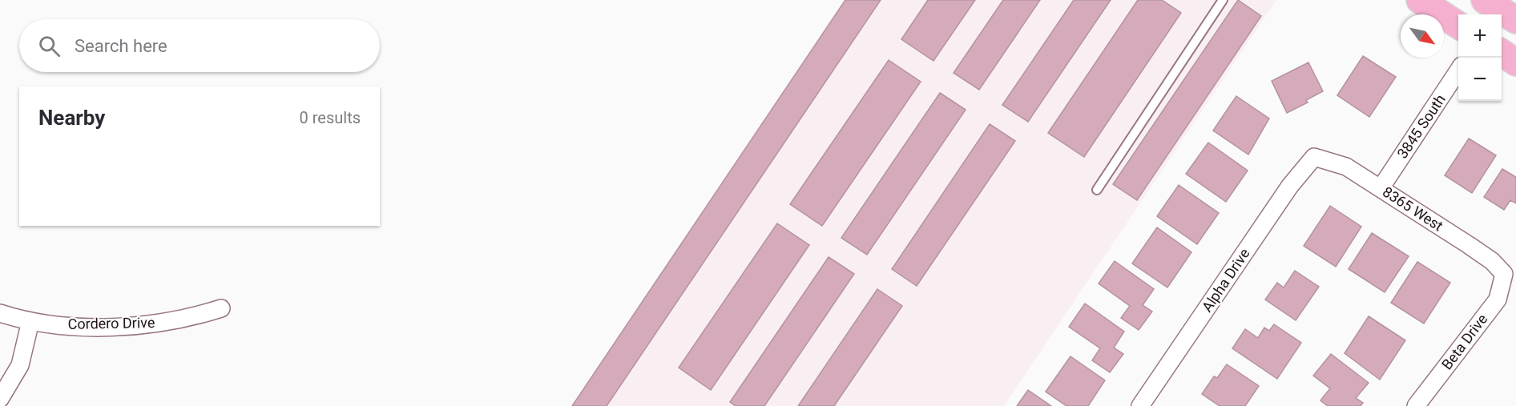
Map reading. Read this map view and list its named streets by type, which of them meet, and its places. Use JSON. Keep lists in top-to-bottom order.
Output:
{
  "streets": {
    "street": [
      "3845 South",
      "8365 West",
      "Alpha Drive",
      "Cordero Drive",
      "Beta Drive"
    ]
  },
  "crossings": [
    ["3845 South", "8365 West"],
    ["8365 West", "Alpha Drive"],
    ["8365 West", "Beta Drive"]
  ],
  "north": "bottom right",
  "page": {
    "map_buttons": ["+", "−"],
    "search": "Search here",
    "heading": ["Nearby", "0 results"]
  }
}
